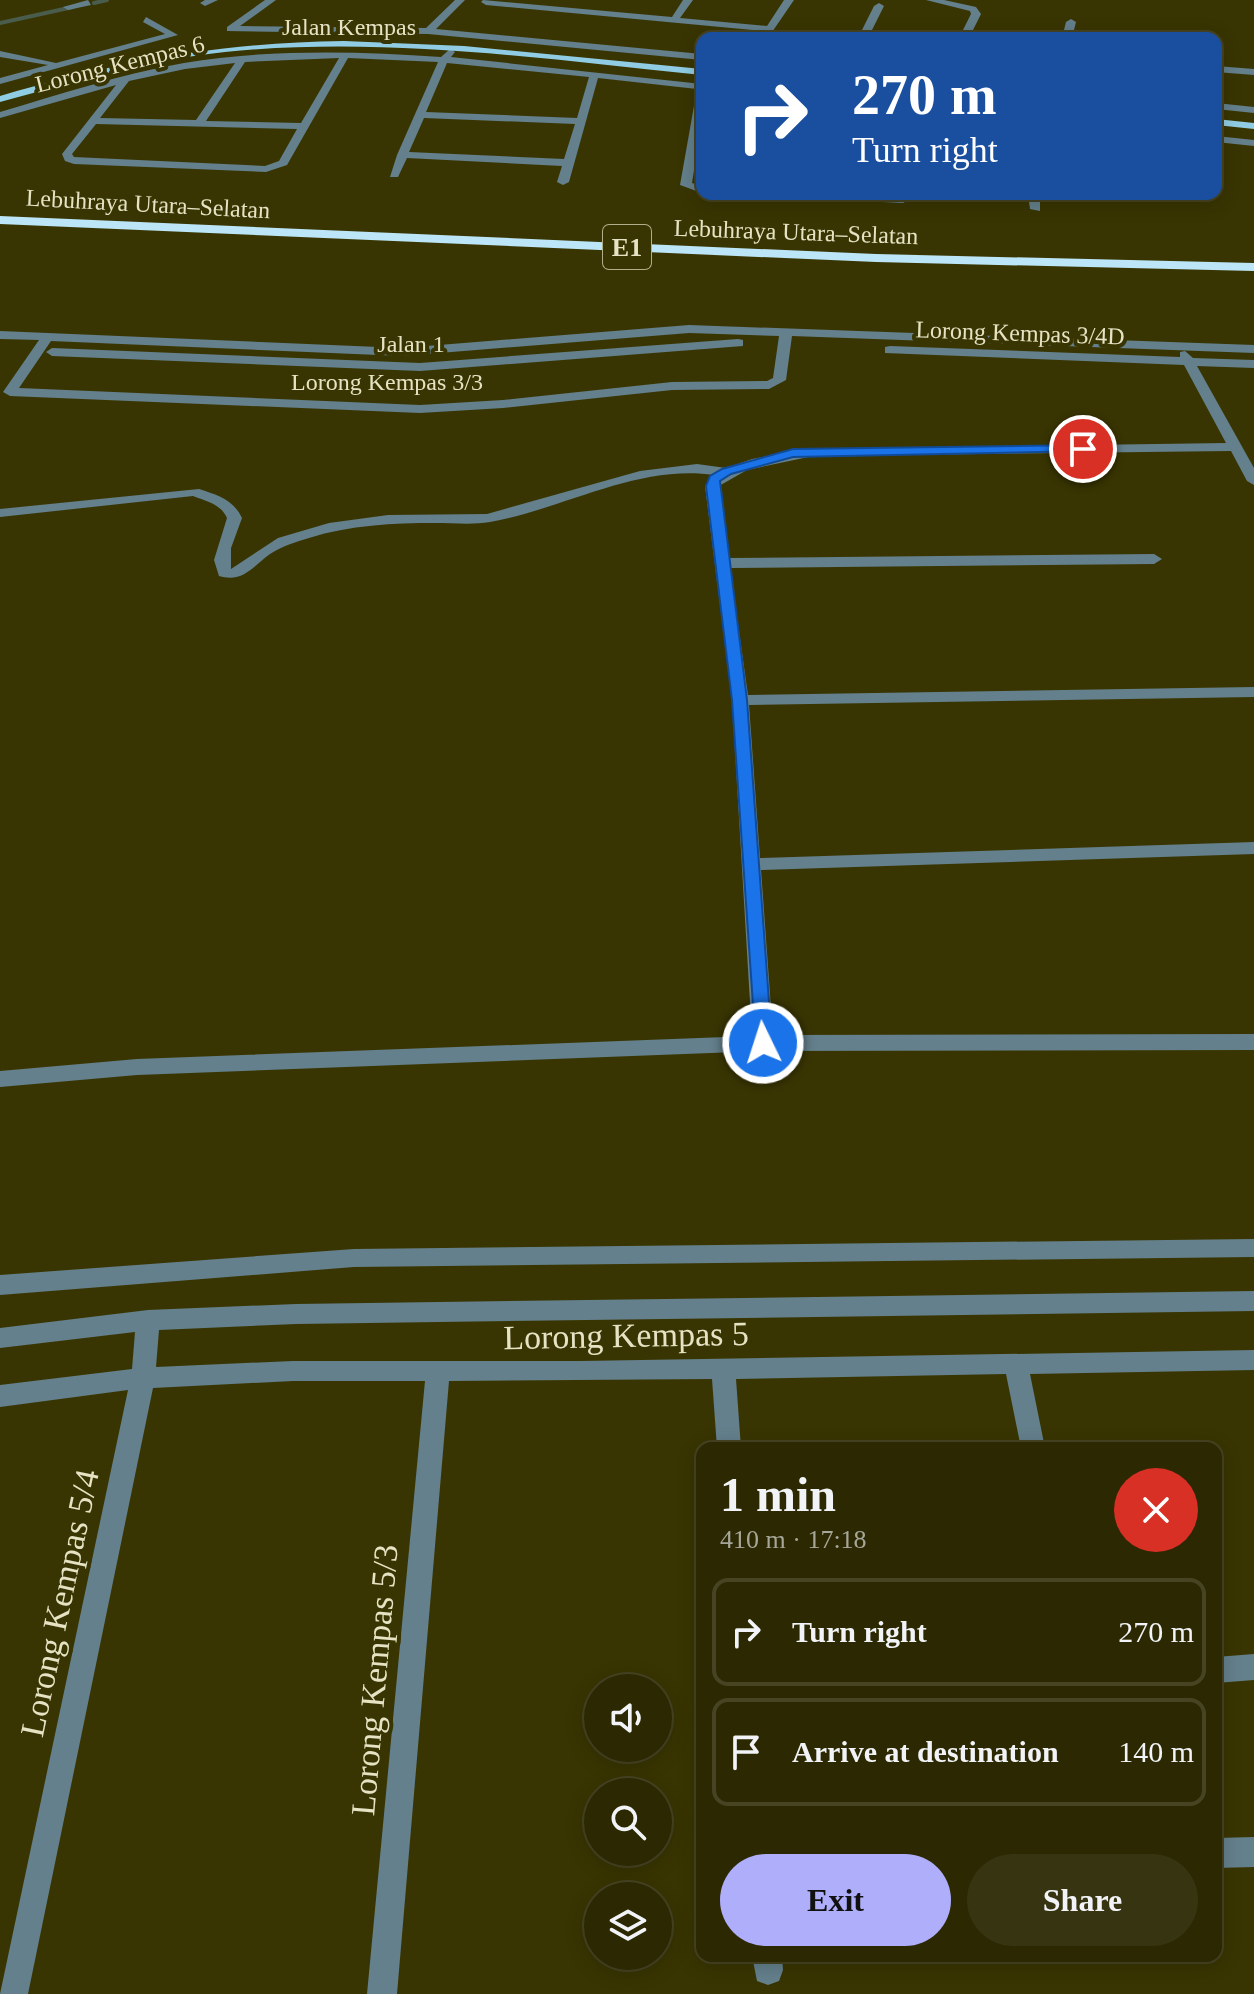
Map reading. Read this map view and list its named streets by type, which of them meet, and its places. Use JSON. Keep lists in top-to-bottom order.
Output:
{
  "streets": {
    "highway": ["Lebuhraya Utara–Selatan", "E1"],
    "main road": ["Jalan Kempas"],
    "street": [
      "Lorong Kempas 6",
      "Lorong Kempas 3/4D",
      "Jalan 1",
      "Lorong Kempas 3/3",
      "Lorong Kempas 5",
      "Lorong Kempas 5/4",
      "Lorong Kempas 5/3"
    ]
  },
  "crossings": [
    ["Lorong Kempas 3/4D", "Jalan 1"],
    ["Lorong Kempas 3/4D", "Lorong Kempas 3/3"],
    ["Jalan 1", "Lorong Kempas 3/3"],
    ["Lorong Kempas 5", "Lorong Kempas 5/4"],
    ["Lorong Kempas 5", "Lorong Kempas 5/3"]
  ],
  "page": {
    "turn": ["270 m", "Turn right"],
    "heading": ["1 min", "410 m · 17:18"],
    "list": [
      {
        "name": "Turn right",
        "value": "270 m"
      },
      {
        "name": "Arrive at destination",
        "value": "140 m"
      }
    ],
    "buttons": ["Exit", "Share"]
  }
}
